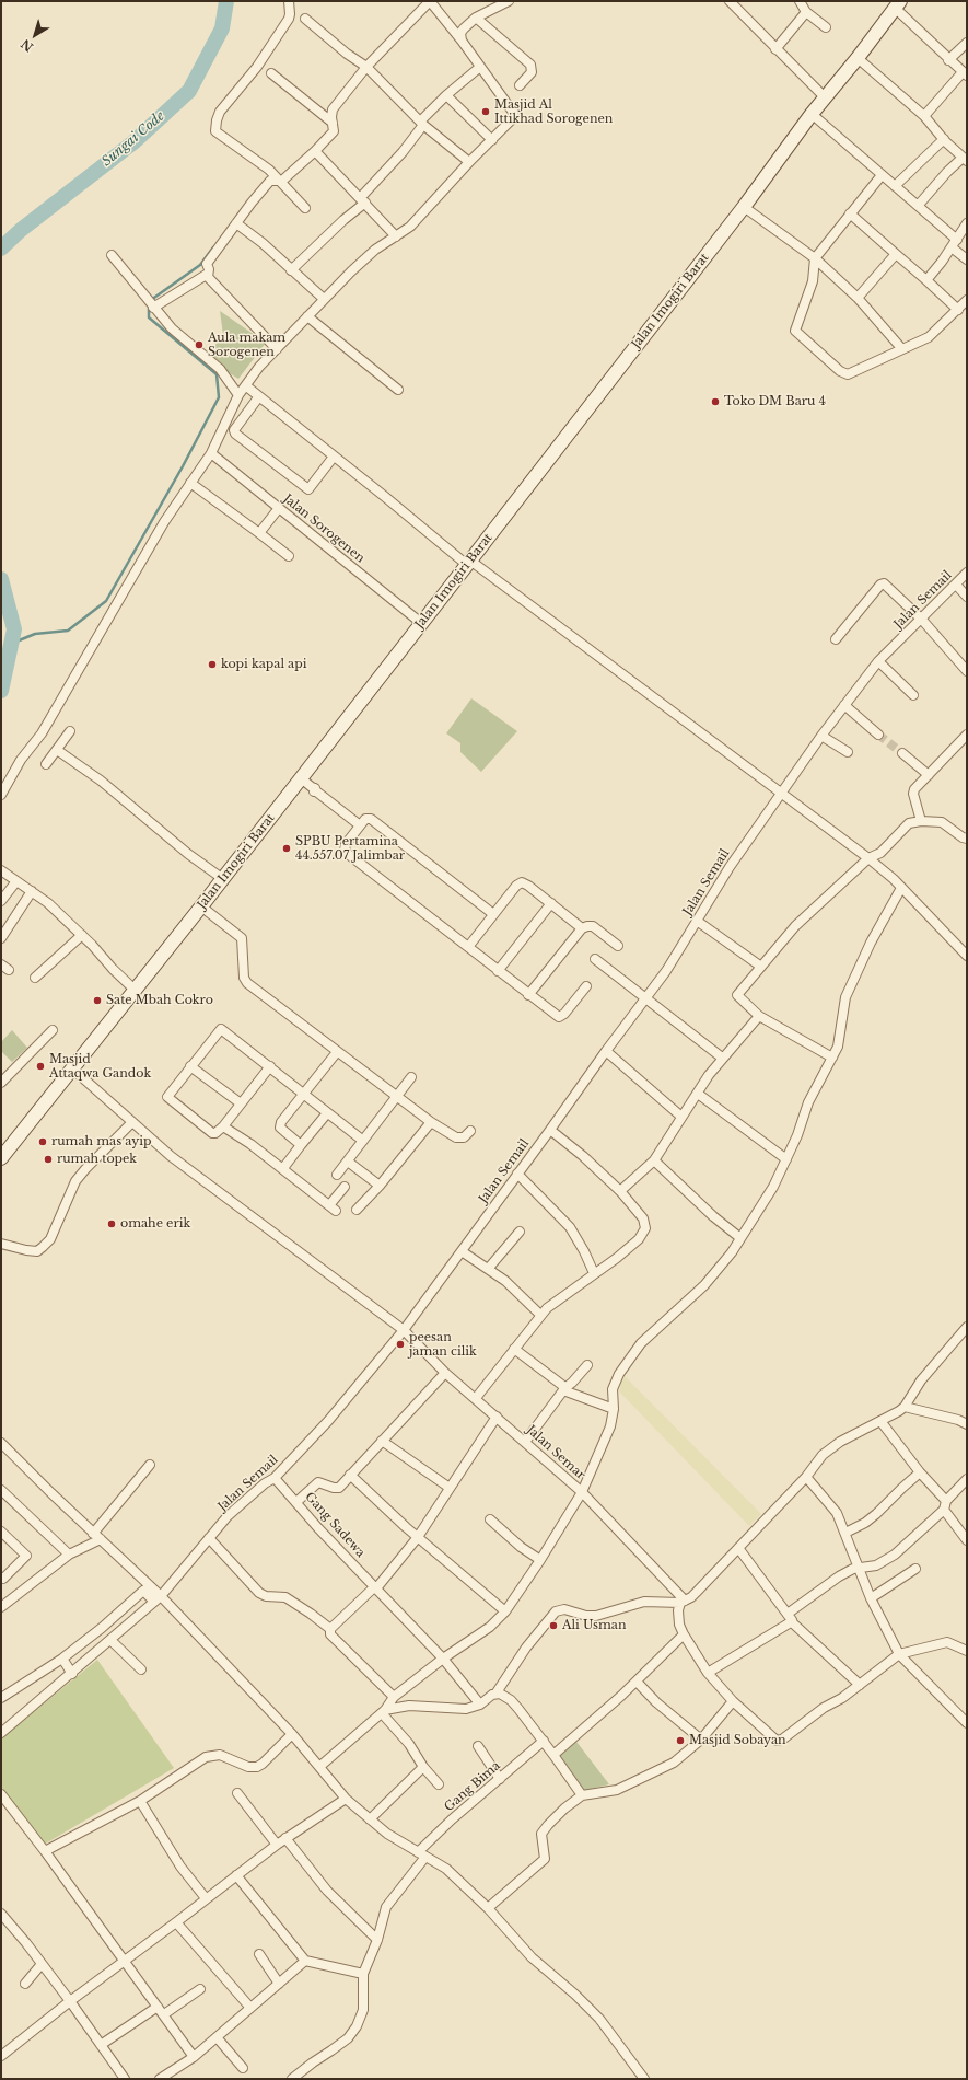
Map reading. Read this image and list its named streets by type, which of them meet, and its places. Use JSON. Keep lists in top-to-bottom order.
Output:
{
  "streets": {
    "main road": ["Jalan Imogiri Barat"],
    "street": [
      "Jalan Sorogenen",
      "Jalan Semail",
      "Jalan Semar",
      "Gang Sadewa",
      "Gang Bima"
    ]
  },
  "crossings": [
    ["Jalan Imogiri Barat", "Jalan Sorogenen"],
    ["Jalan Imogiri Barat", "Jalan Semar"],
    ["Jalan Semail", "Jalan Semar"],
    ["Jalan Semail", "Gang Sadewa"]
  ],
  "water": ["Sungai Code"],
  "places": [
    "Masjid Al Ittikhad Sorogenen",
    "Aula makam Sorogenen",
    "Toko DM Baru 4",
    "kopi kapal api",
    "SPBU Pertamina 44.557.07 Jalimbar",
    "Sate Mbah Cokro",
    "Masjid Attaqwa Gandok",
    "rumah mas ayip",
    "rumah topek",
    "omahe erik",
    "peesan jaman cilik",
    "Ali Usman",
    "Masjid Sobayan"
  ],
  "north": "bottom left"
}
